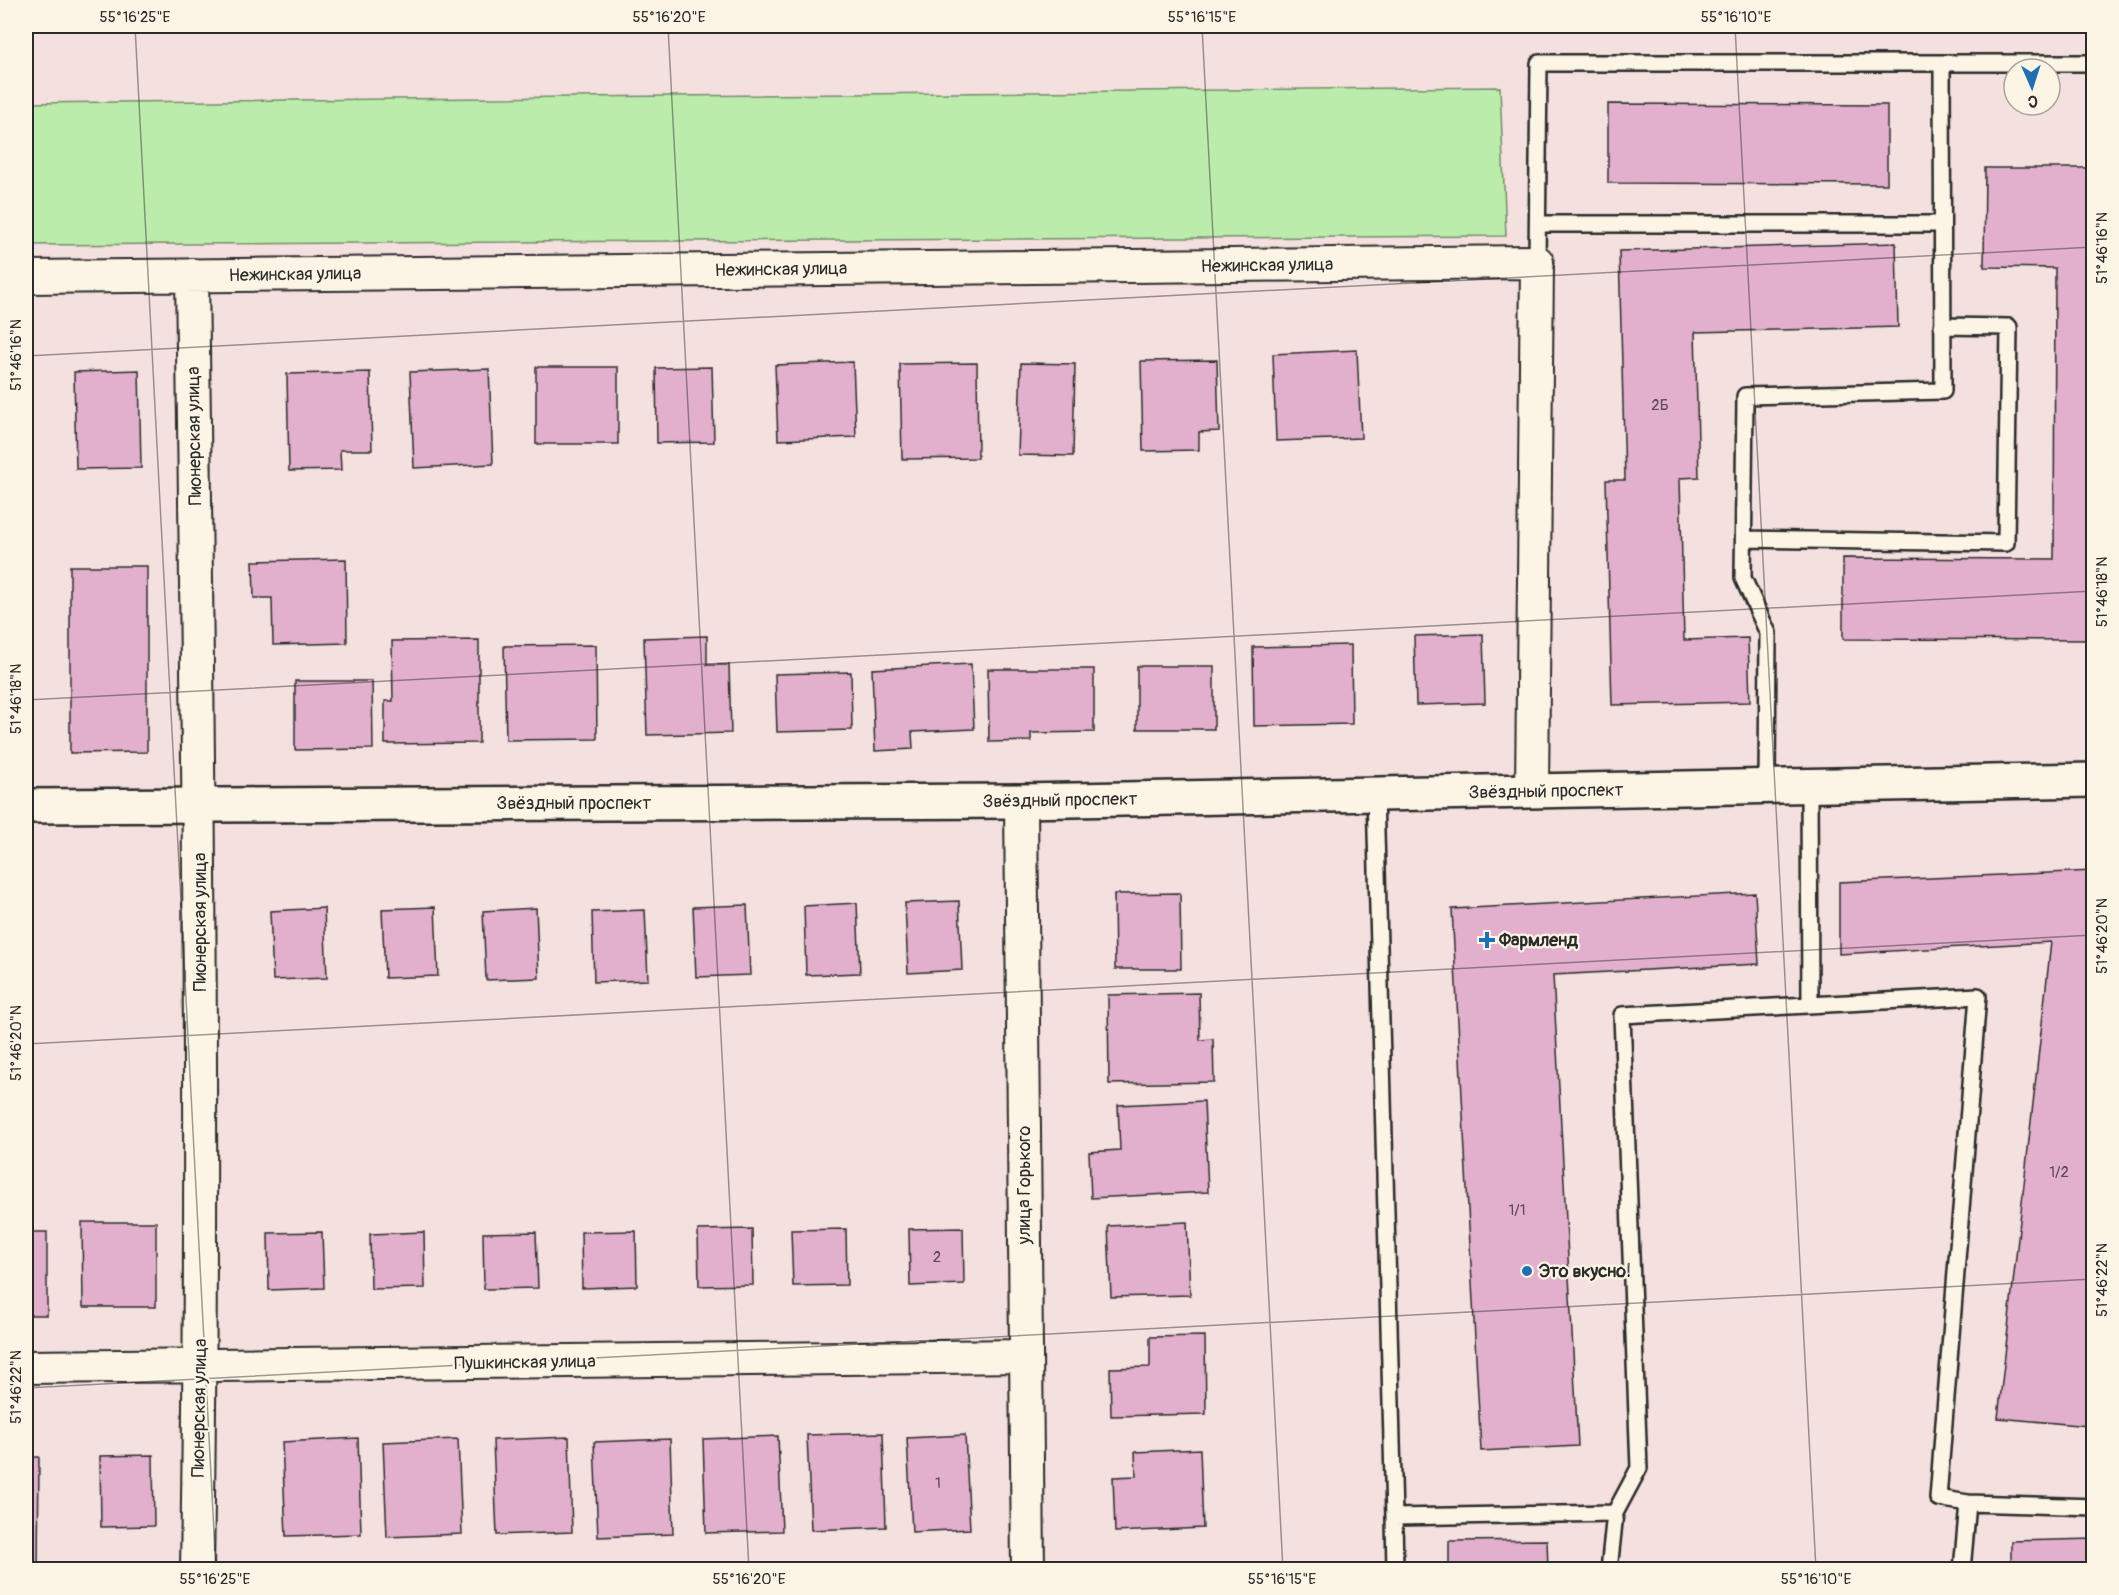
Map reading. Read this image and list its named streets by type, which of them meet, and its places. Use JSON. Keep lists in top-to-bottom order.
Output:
{
  "streets": {
    "street": [
      "Нежинская улица",
      "Пионерская улица",
      "Звёздный проспект",
      "улица Горького",
      "Пушкинская улица"
    ]
  },
  "crossings": [
    ["Нежинская улица", "Пионерская улица"],
    ["Пионерская улица", "Звёздный проспект"],
    ["Пионерская улица", "Пушкинская улица"],
    ["Звёздный проспект", "улица Горького"],
    ["улица Горького", "Пушкинская улица"]
  ],
  "places": {
    "health": ["Фармленд"],
    "other": ["Это вкусно!"]
  },
  "house_numbers": [
    "2Б",
    "1/2",
    "1/1",
    "2",
    "1"
  ],
  "north": "bottom",
  "coordinates": [
    "55°16'25\"E",
    "55°16'20\"E",
    "55°16'15\"E",
    "55°16'10\"E",
    "51°46'16\"N",
    "51°46'18\"N",
    "51°46'20\"N",
    "51°46'22\"N"
  ]
}
